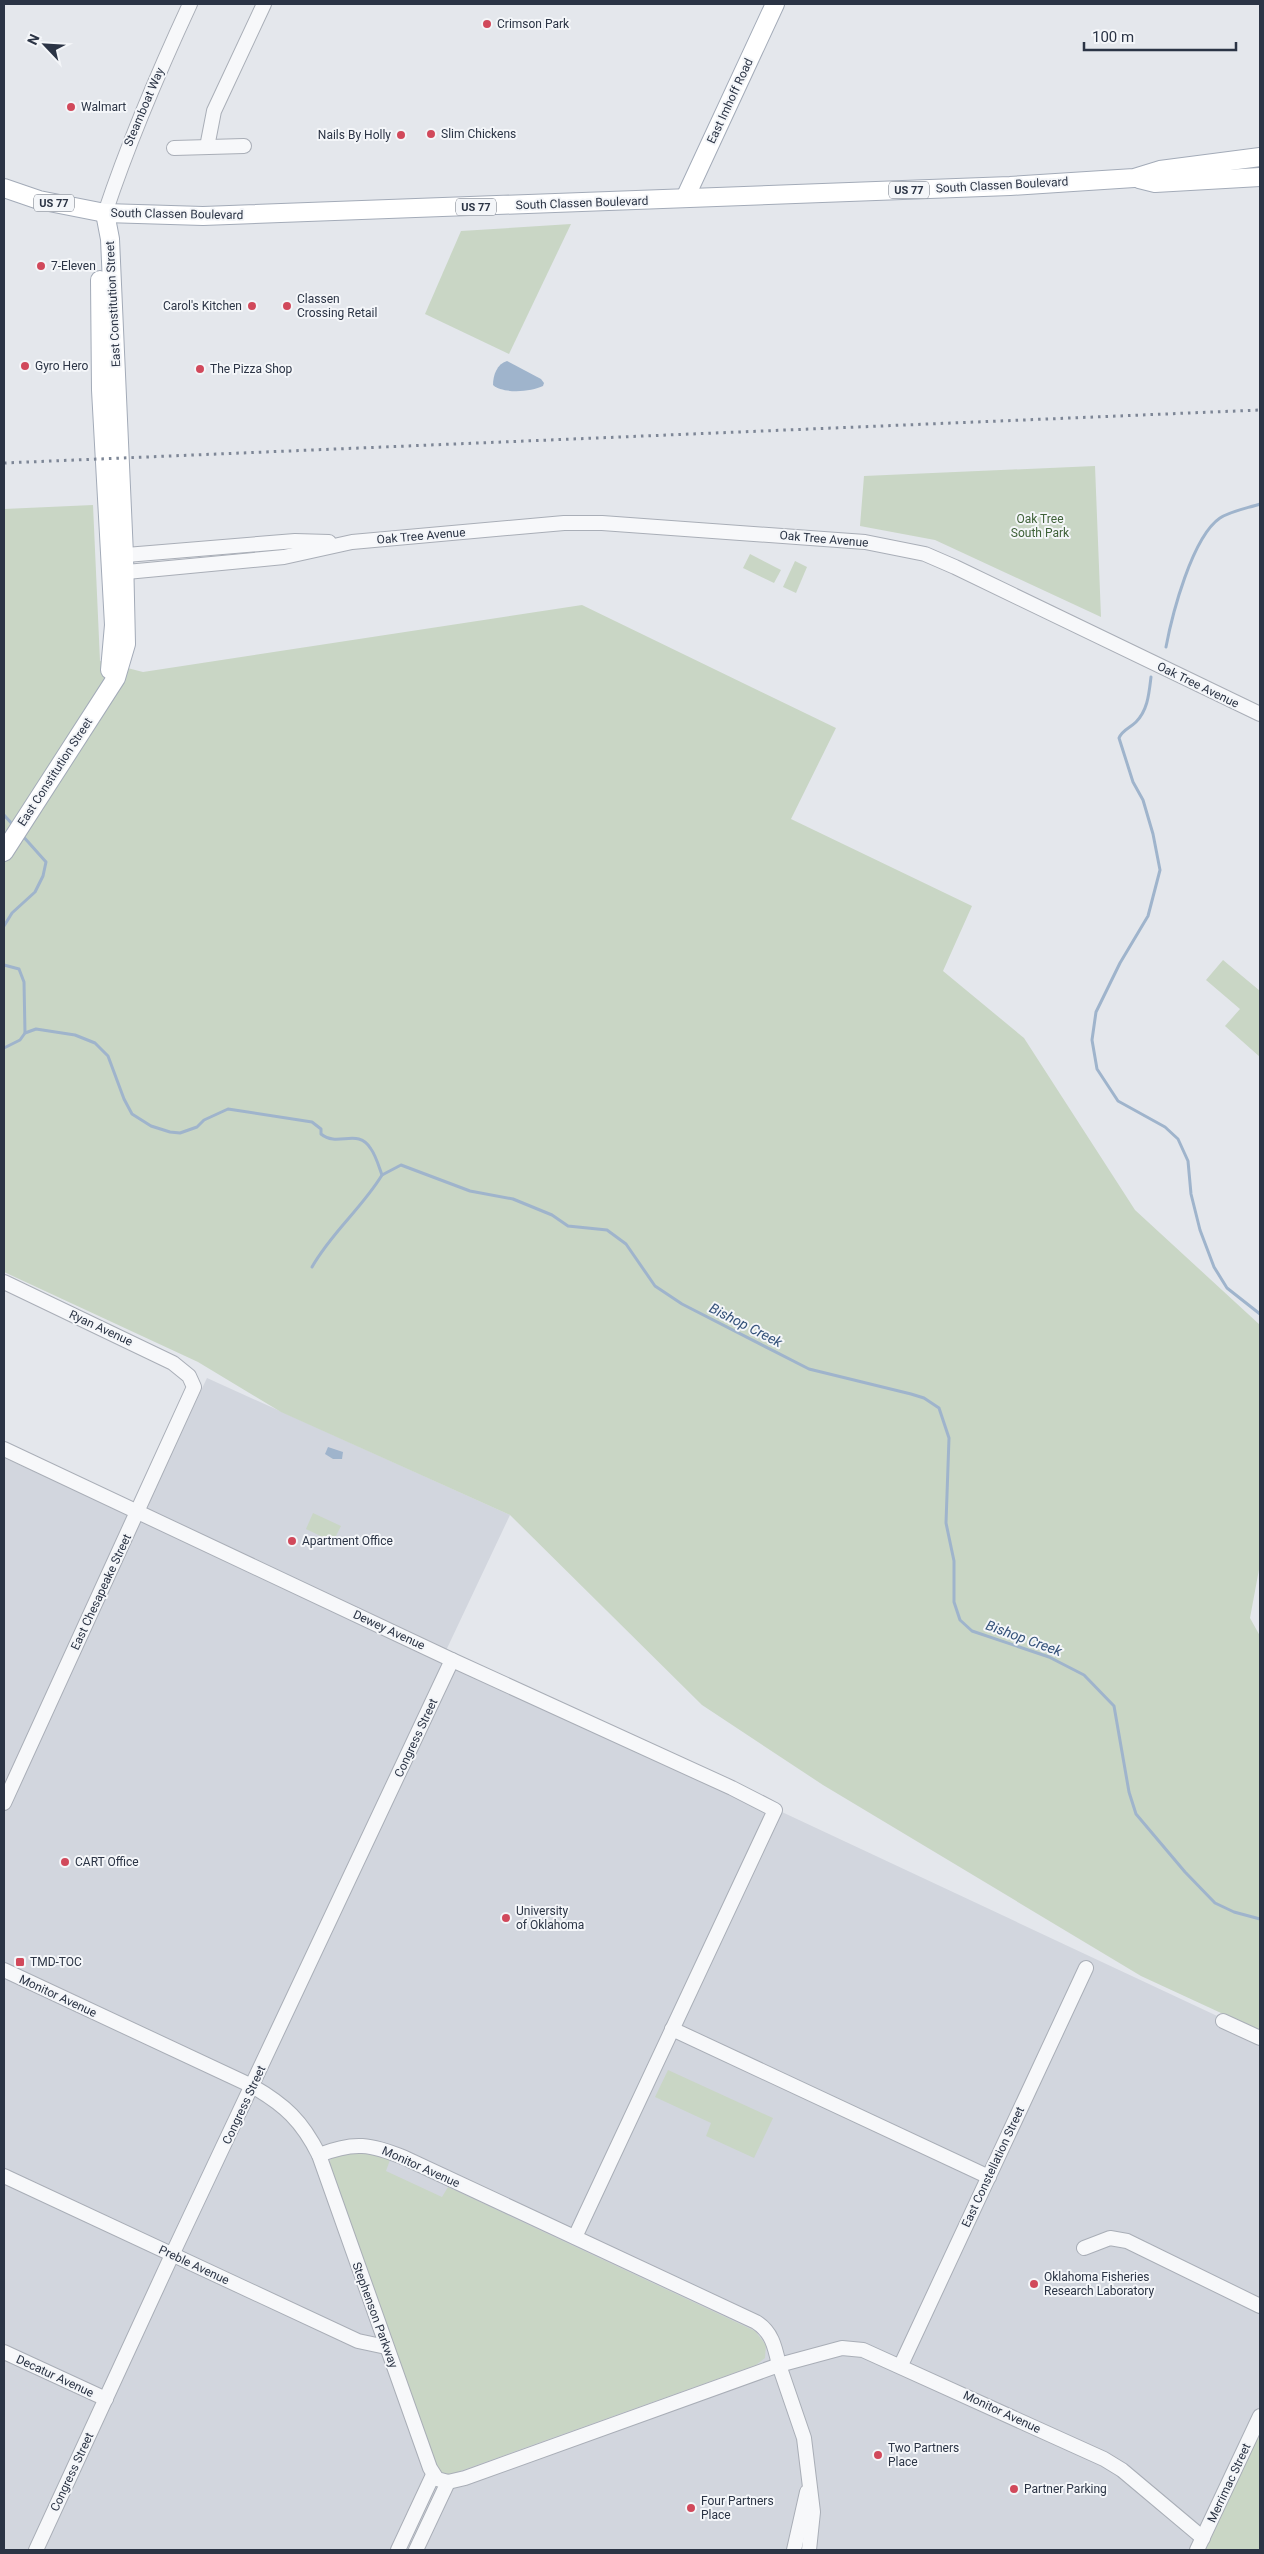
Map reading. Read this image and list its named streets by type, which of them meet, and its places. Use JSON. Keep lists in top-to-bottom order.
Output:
{
  "streets": {
    "main road": [
      "East Imhoff Road",
      "South Classen Boulevard",
      "US 77",
      "East Constitution Street"
    ],
    "street": [
      "Steamboat Way",
      "Oak Tree Avenue",
      "Ryan Avenue",
      "East Chesapeake Street",
      "Dewey Avenue",
      "Congress Street",
      "Monitor Avenue",
      "East Constellation Street",
      "Preble Avenue",
      "Stephenson Parkway",
      "Decatur Avenue",
      "Merrimac Street"
    ]
  },
  "crossings": [
    ["East Imhoff Road", "South Classen Boulevard"],
    ["Steamboat Way", "South Classen Boulevard"],
    ["Steamboat Way", "East Constitution Street"],
    ["South Classen Boulevard", "East Constitution Street"],
    ["East Constitution Street", "Oak Tree Avenue"],
    ["Ryan Avenue", "East Chesapeake Street"],
    ["East Chesapeake Street", "Dewey Avenue"],
    ["Dewey Avenue", "Congress Street"],
    ["Congress Street", "Monitor Avenue"],
    ["Congress Street", "Preble Avenue"],
    ["Congress Street", "Decatur Avenue"],
    ["Monitor Avenue", "East Constellation Street"],
    ["Monitor Avenue", "Stephenson Parkway"],
    ["Monitor Avenue", "Merrimac Street"],
    ["Preble Avenue", "Stephenson Parkway"]
  ],
  "water": ["Bishop Creek"],
  "parks": ["Oak Tree South Park"],
  "places": {
    "other": [
      "Crimson Park",
      "Walmart",
      "Slim Chickens",
      "Nails By Holly",
      "7-Eleven",
      "Carol's Kitchen",
      "Classen Crossing Retail",
      "Gyro Hero",
      "The Pizza Shop",
      "Apartment Office",
      "CART Office",
      "University of Oklahoma",
      "Oklahoma Fisheries Research Laboratory",
      "Two Partners Place",
      "Partner Parking",
      "Four Partners Place"
    ],
    "transit": ["TMD-TOC"]
  },
  "scale_bar": "100 m",
  "north": "top left"
}
